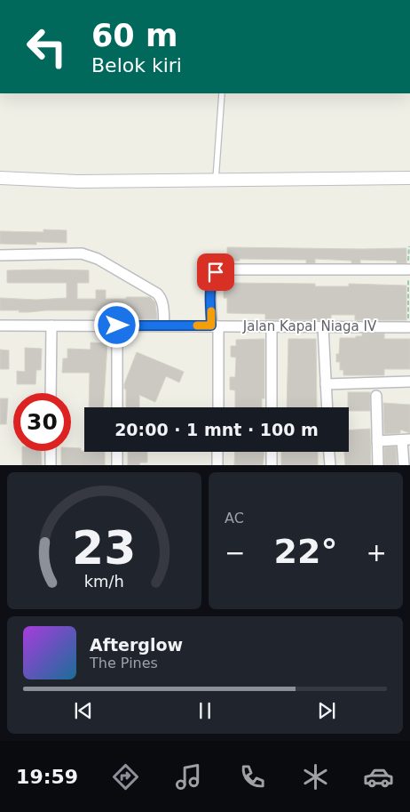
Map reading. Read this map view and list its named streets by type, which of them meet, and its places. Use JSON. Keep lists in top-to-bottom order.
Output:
{
  "streets": {
    "street": ["Jalan Kapal Niaga IV"]
  },
  "page": {
    "turn": ["60 m", "Belok kiri"],
    "limit": "30",
    "trip": "20:00 · 1 mnt · 100 m",
    "tile": "AC",
    "heat": ["−", "22°", "+"],
    "song": ["Afterglow", "The Pines"],
    "tabs": "19:59",
    "gauge": ["23", "km/h"]
  }
}
